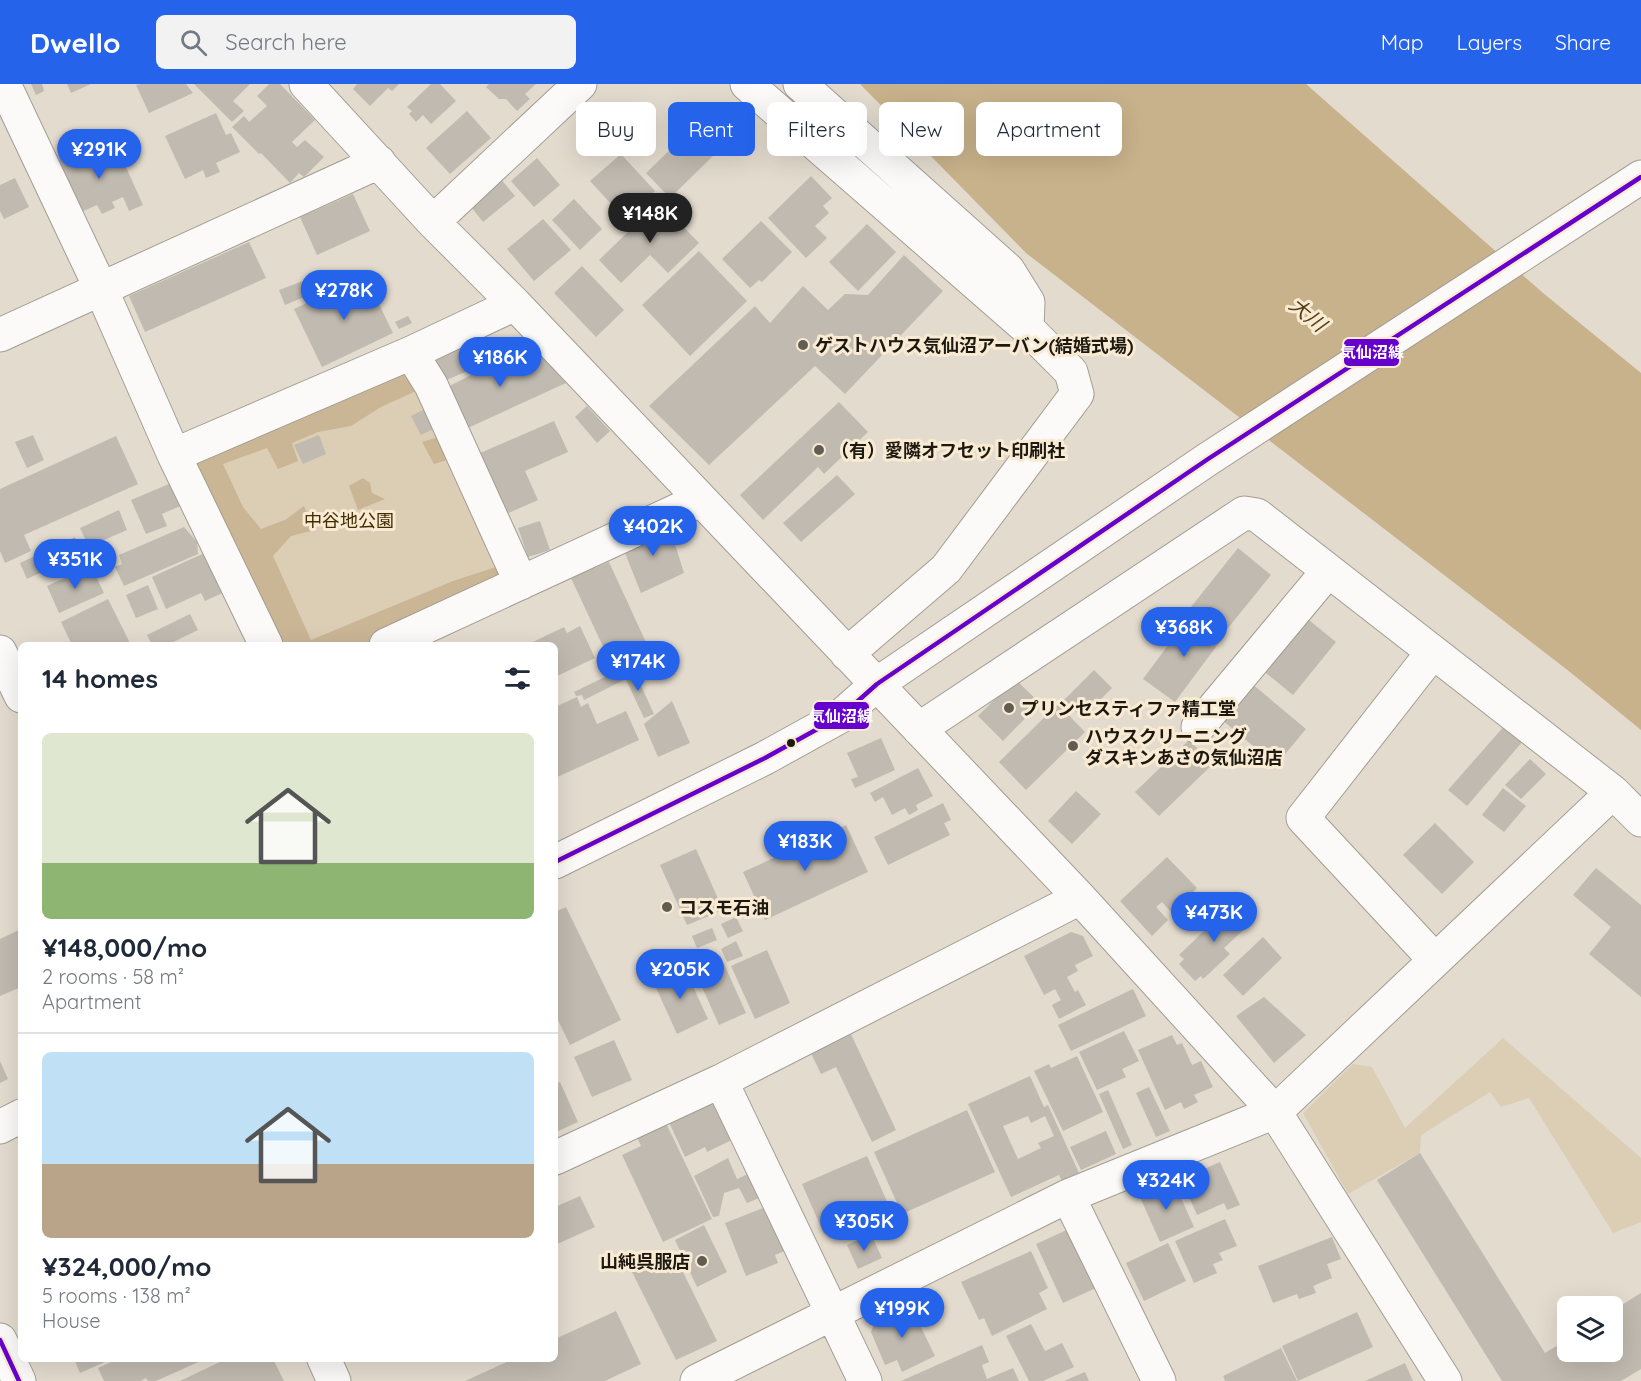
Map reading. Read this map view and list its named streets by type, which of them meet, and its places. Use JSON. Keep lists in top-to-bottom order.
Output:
{
  "water": ["大川"],
  "parks": ["中谷地公園"],
  "places": [
    "ゲストハウス気仙沼アーバン(結婚式場)",
    "（有）愛隣オフセット印刷社",
    "プリンセスティファ精工堂",
    "ハウスクリーニング ダスキンあさの気仙沼店",
    "コスモ石油",
    "山純呉服店"
  ],
  "lines": ["transit line 気仙沼線"],
  "page": {
    "header": "Dwello",
    "search": "Search here",
    "nav": ["Map", "Layers", "Share"],
    "chip": [
      "Buy",
      "Rent",
      "Filters",
      "New",
      "Apartment"
    ],
    "price": [
      "¥291K",
      "¥148K",
      "¥278K",
      "¥186K",
      "¥402K",
      "¥351K",
      "¥368K",
      "¥174K",
      "¥183K",
      "¥473K",
      "¥205K",
      "¥324K",
      "¥305K",
      "¥199K"
    ],
    "heading": "14 homes",
    "list": [
      {
        "name": "¥148,000/mo",
        "note": "2 rooms · 58 m² · Apartment"
      },
      {
        "name": "¥324,000/mo",
        "note": "5 rooms · 138 m² · House"
      }
    ]
  }
}
